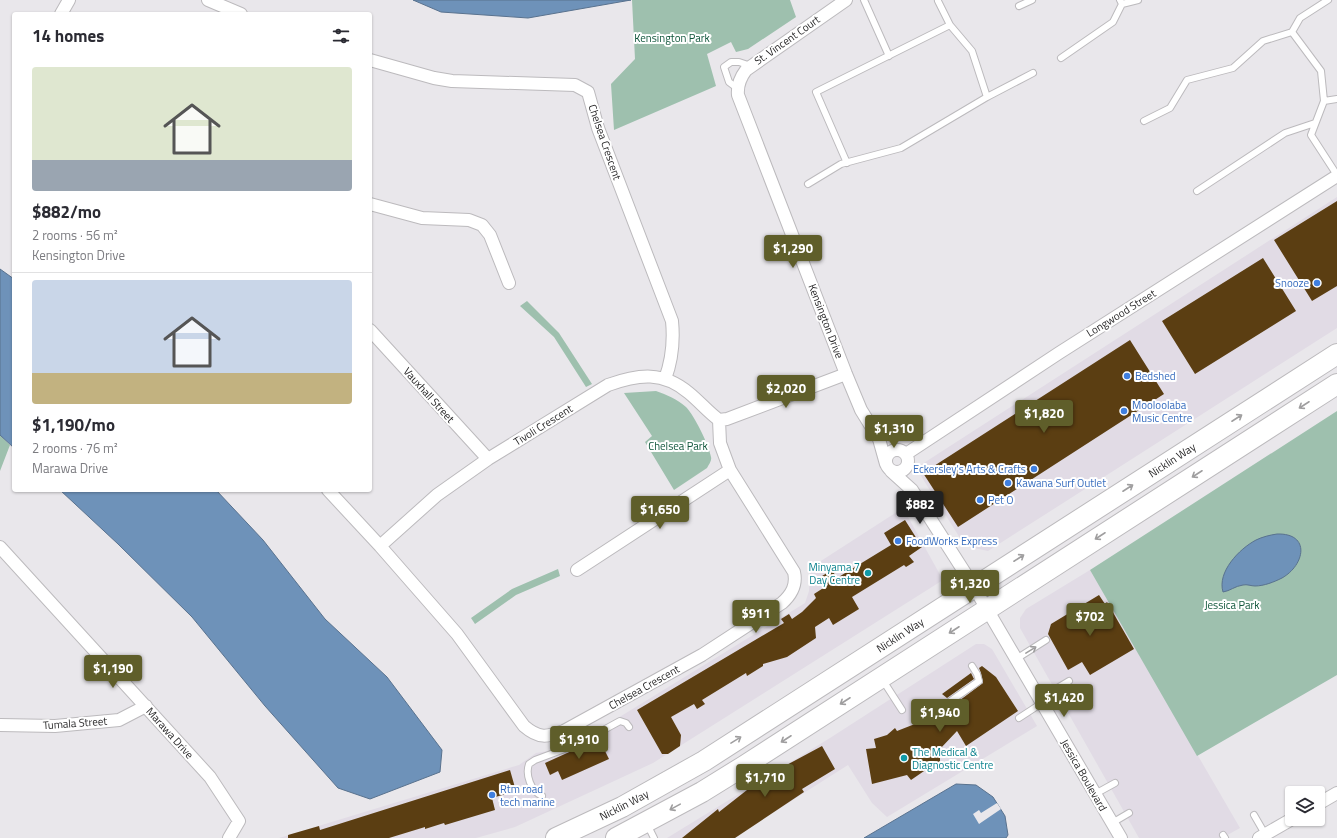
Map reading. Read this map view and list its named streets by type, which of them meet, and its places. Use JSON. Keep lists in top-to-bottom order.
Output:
{
  "streets": {
    "highway": ["Nicklin Way"],
    "street": [
      "St. Vincent Court",
      "Chelsea Crescent",
      "Longwood Street",
      "Kensington Drive",
      "Vauxhall Street",
      "Tivoli Crescent",
      "Tumala Street",
      "Marawa Drive",
      "Jessica Boulevard"
    ]
  },
  "crossings": [
    ["St. Vincent Court", "Kensington Drive"],
    ["Chelsea Crescent", "Tivoli Crescent"],
    ["Longwood Street", "Kensington Drive"],
    ["Vauxhall Street", "Tivoli Crescent"],
    ["Tumala Street", "Marawa Drive"]
  ],
  "parks": ["Kensington Park", "Chelsea Park", "Jessica Park"],
  "places": [
    "Snooze",
    "Bedshed",
    "Mooloolaba Music Centre",
    "Eckersley's Arts & Crafts",
    "Kawana Surf Outlet",
    "Pet O",
    "FoodWorks Express",
    "Minyama 7 Day Centre",
    "The Medical & Diagnostic Centre",
    "Rtm road tech marine"
  ],
  "page": {
    "heading": "14 homes",
    "list": [
      {
        "name": "$882/mo",
        "note": "2 rooms · 56 m² · Kensington Drive"
      },
      {
        "name": "$1,190/mo",
        "note": "2 rooms · 76 m² · Marawa Drive"
      }
    ],
    "price": [
      "$1,290",
      "$2,020",
      "$1,820",
      "$1,310",
      "$882",
      "$1,650",
      "$1,320",
      "$911",
      "$702",
      "$1,190",
      "$1,420",
      "$1,940",
      "$1,910",
      "$1,710"
    ]
  }
}
